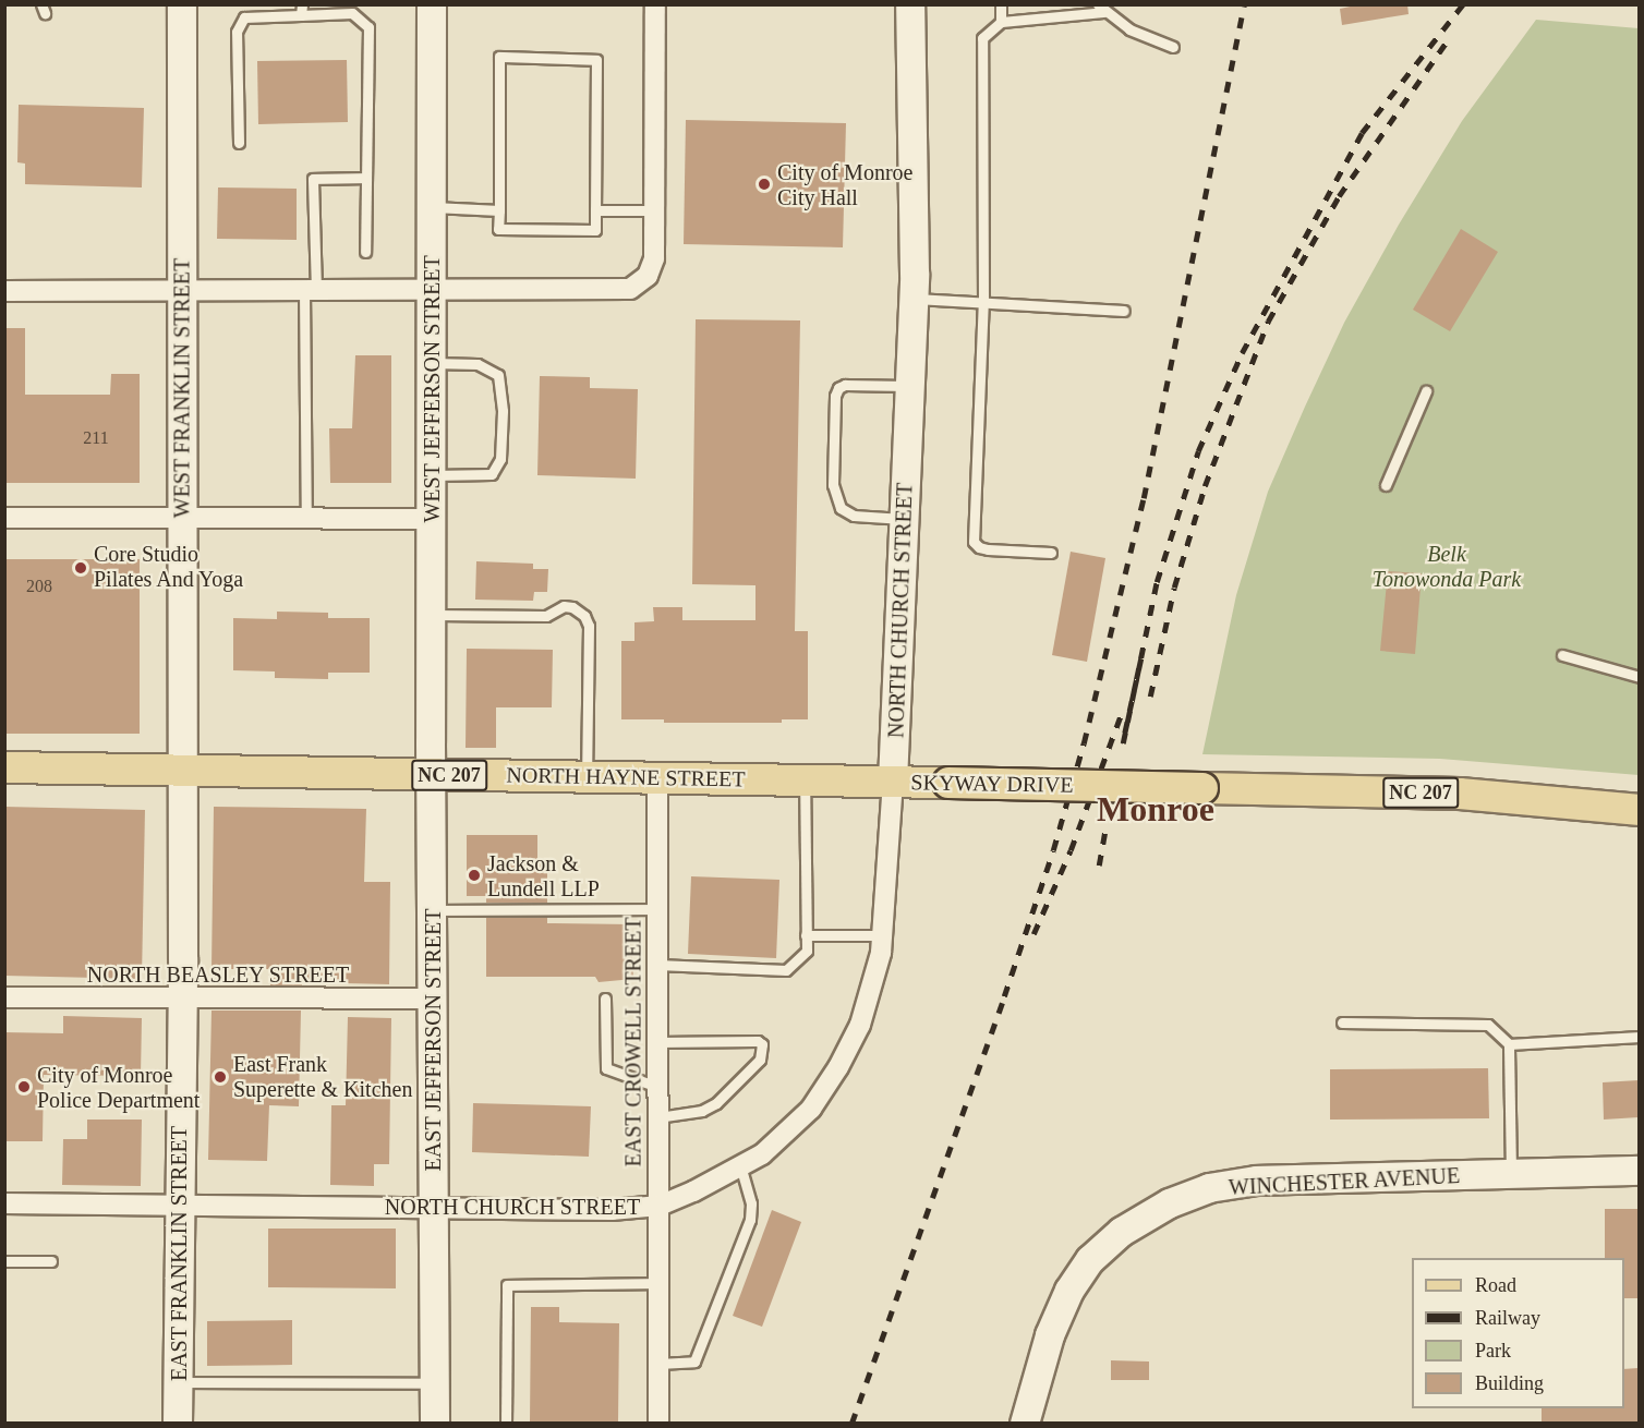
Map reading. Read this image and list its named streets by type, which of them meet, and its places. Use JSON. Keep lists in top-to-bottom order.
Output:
{
  "streets": {
    "main road": [
      "WEST FRANKLIN STREET",
      "WEST JEFFERSON STREET",
      "NORTH CHURCH STREET",
      "NC 207",
      "NORTH HAYNE STREET",
      "SKYWAY DRIVE",
      "EAST JEFFERSON STREET",
      "WINCHESTER AVENUE",
      "EAST FRANKLIN STREET"
    ],
    "street": ["NORTH BEASLEY STREET", "EAST CROWELL STREET"]
  },
  "crossings": [
    ["WEST FRANKLIN STREET", "NORTH HAYNE STREET"],
    ["WEST FRANKLIN STREET", "EAST FRANKLIN STREET"],
    ["WEST JEFFERSON STREET", "NORTH HAYNE STREET"],
    ["WEST JEFFERSON STREET", "EAST JEFFERSON STREET"],
    ["NORTH CHURCH STREET", "NORTH HAYNE STREET"],
    ["NORTH CHURCH STREET", "SKYWAY DRIVE"],
    ["NORTH CHURCH STREET", "EAST JEFFERSON STREET"],
    ["NORTH CHURCH STREET", "EAST CROWELL STREET"],
    ["NORTH CHURCH STREET", "EAST FRANKLIN STREET"],
    ["NORTH HAYNE STREET", "SKYWAY DRIVE"],
    ["NORTH HAYNE STREET", "EAST JEFFERSON STREET"],
    ["NORTH HAYNE STREET", "EAST CROWELL STREET"],
    ["NORTH HAYNE STREET", "EAST FRANKLIN STREET"],
    ["NORTH BEASLEY STREET", "EAST JEFFERSON STREET"],
    ["NORTH BEASLEY STREET", "EAST FRANKLIN STREET"]
  ],
  "districts": ["Monroe"],
  "parks": ["Belk Tonowonda Park"],
  "places": [
    "City of Monroe City Hall",
    "Core Studio Pilates And Yoga",
    "Jackson & Lundell LLP",
    "East Frank Superette & Kitchen",
    "City of Monroe Police Department"
  ],
  "house_numbers": ["211", "208"],
  "legend": [
    "Road",
    "Railway",
    "Park",
    "Building"
  ]
}
